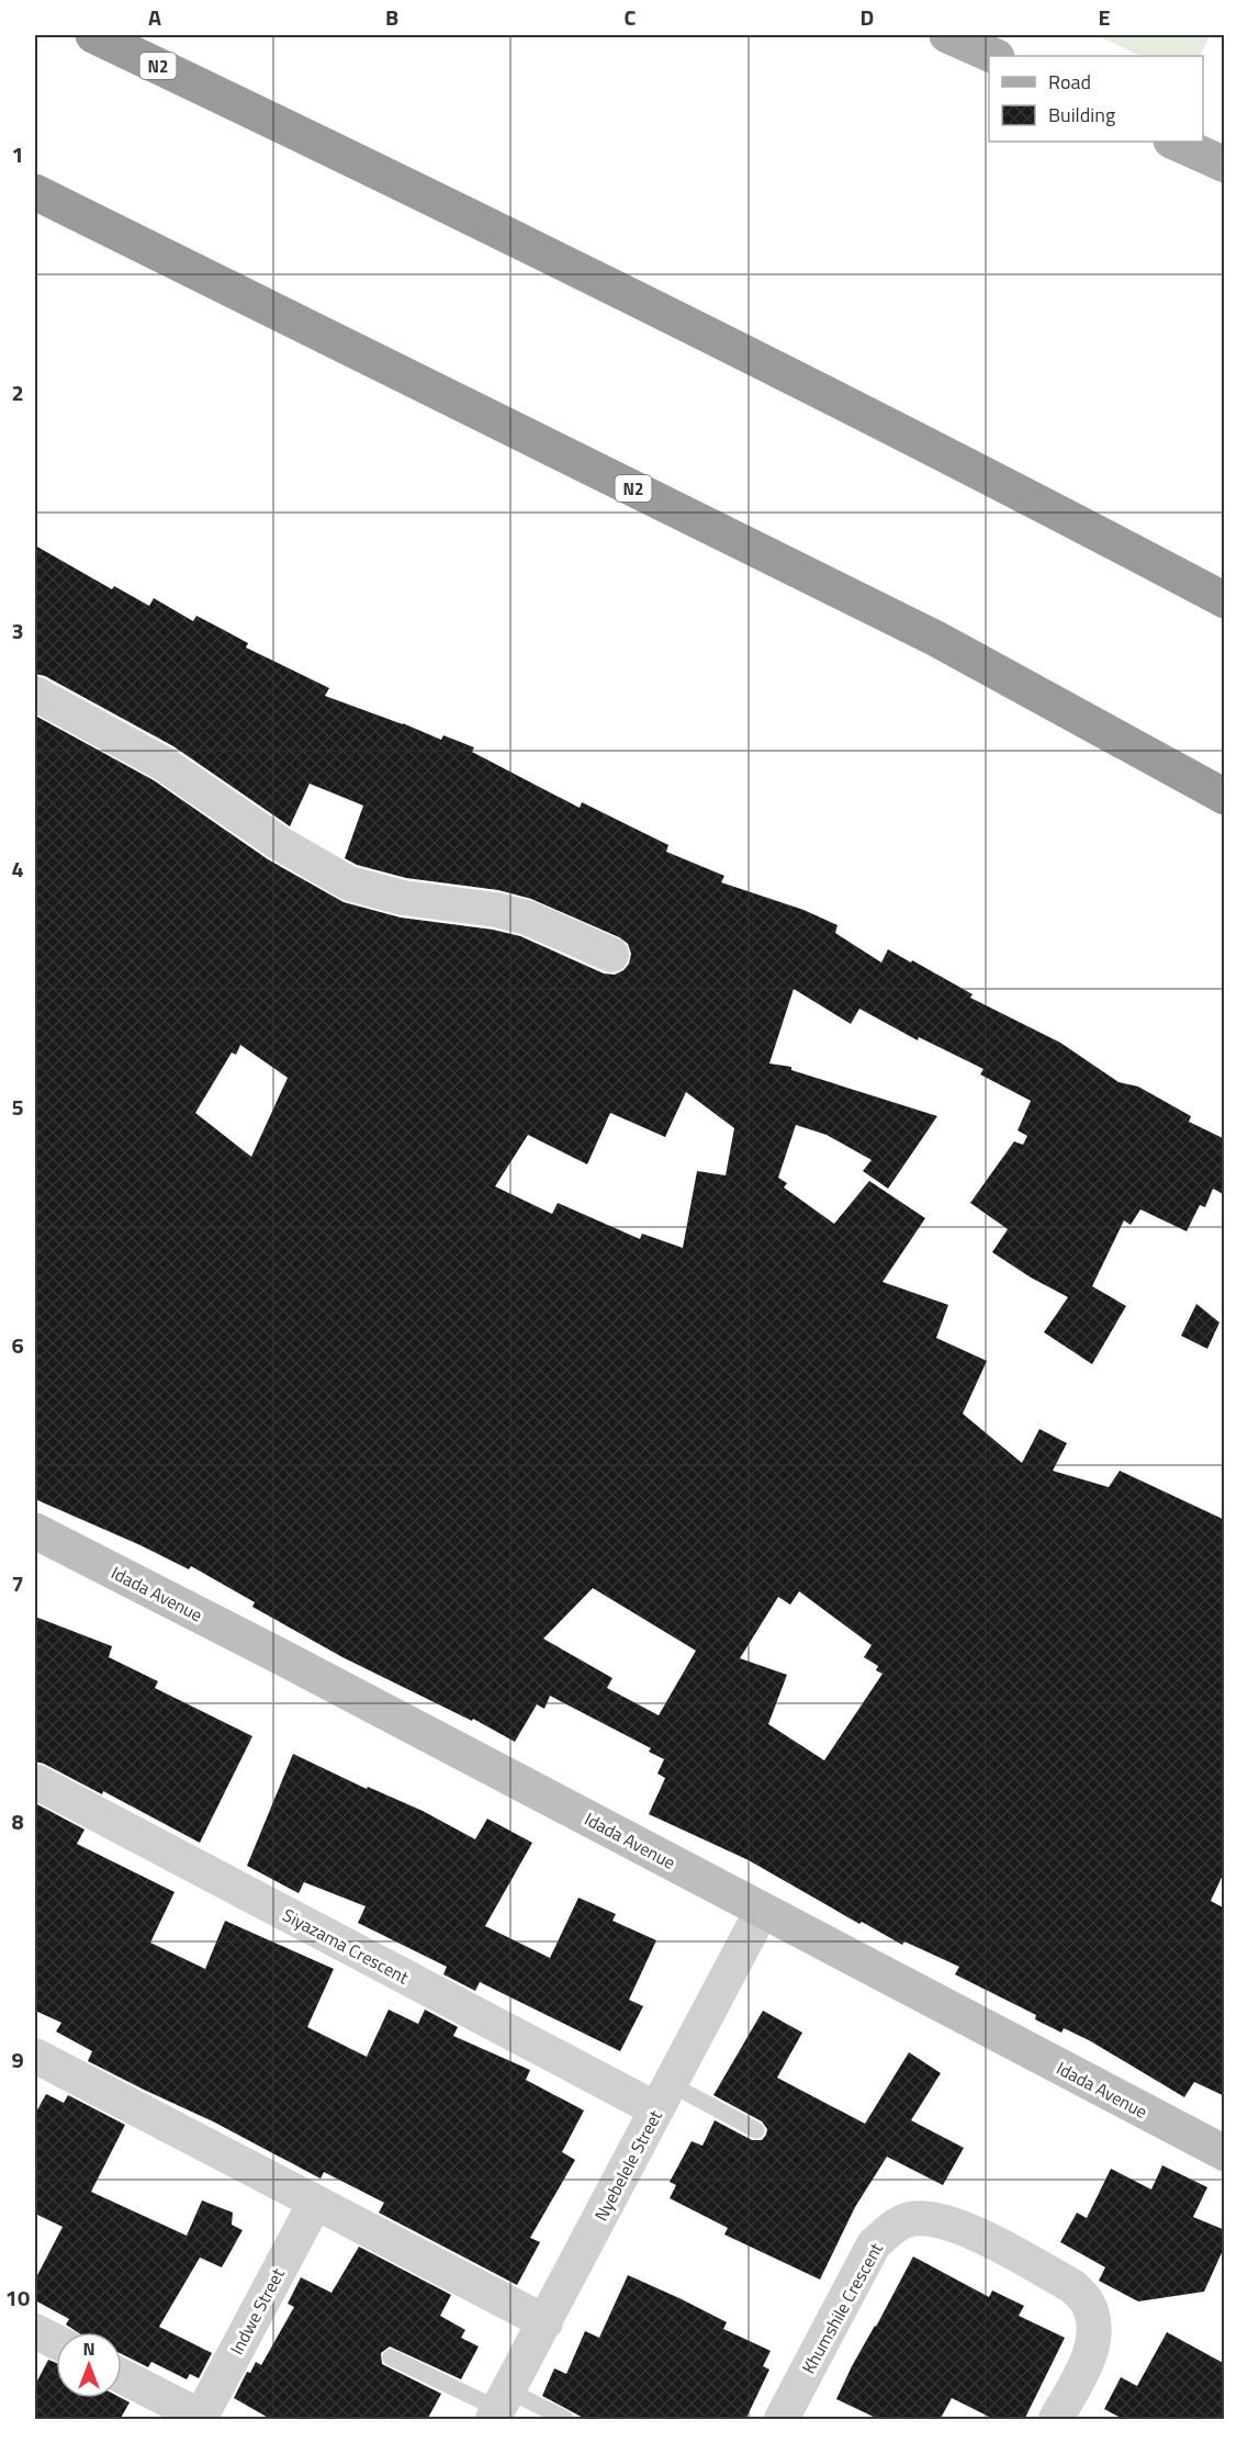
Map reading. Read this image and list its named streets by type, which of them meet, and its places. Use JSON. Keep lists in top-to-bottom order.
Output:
{
  "streets": {
    "highway": ["N2"],
    "street": [
      "Idada Avenue",
      "Siyazama Crescent",
      "Nyebelele Street",
      "Khumshile Crescent",
      "Indwe Street"
    ]
  },
  "crossings": [
    ["Idada Avenue", "Nyebelele Street"],
    ["Siyazama Crescent", "Nyebelele Street"]
  ],
  "legend": ["Road", "Building"],
  "north": "top",
  "grid": {
    "columns": [
      "A",
      "B",
      "C",
      "D",
      "E"
    ],
    "rows": [
      "1",
      "2",
      "3",
      "4",
      "5",
      "6",
      "7",
      "8",
      "9",
      "10"
    ]
  }
}
